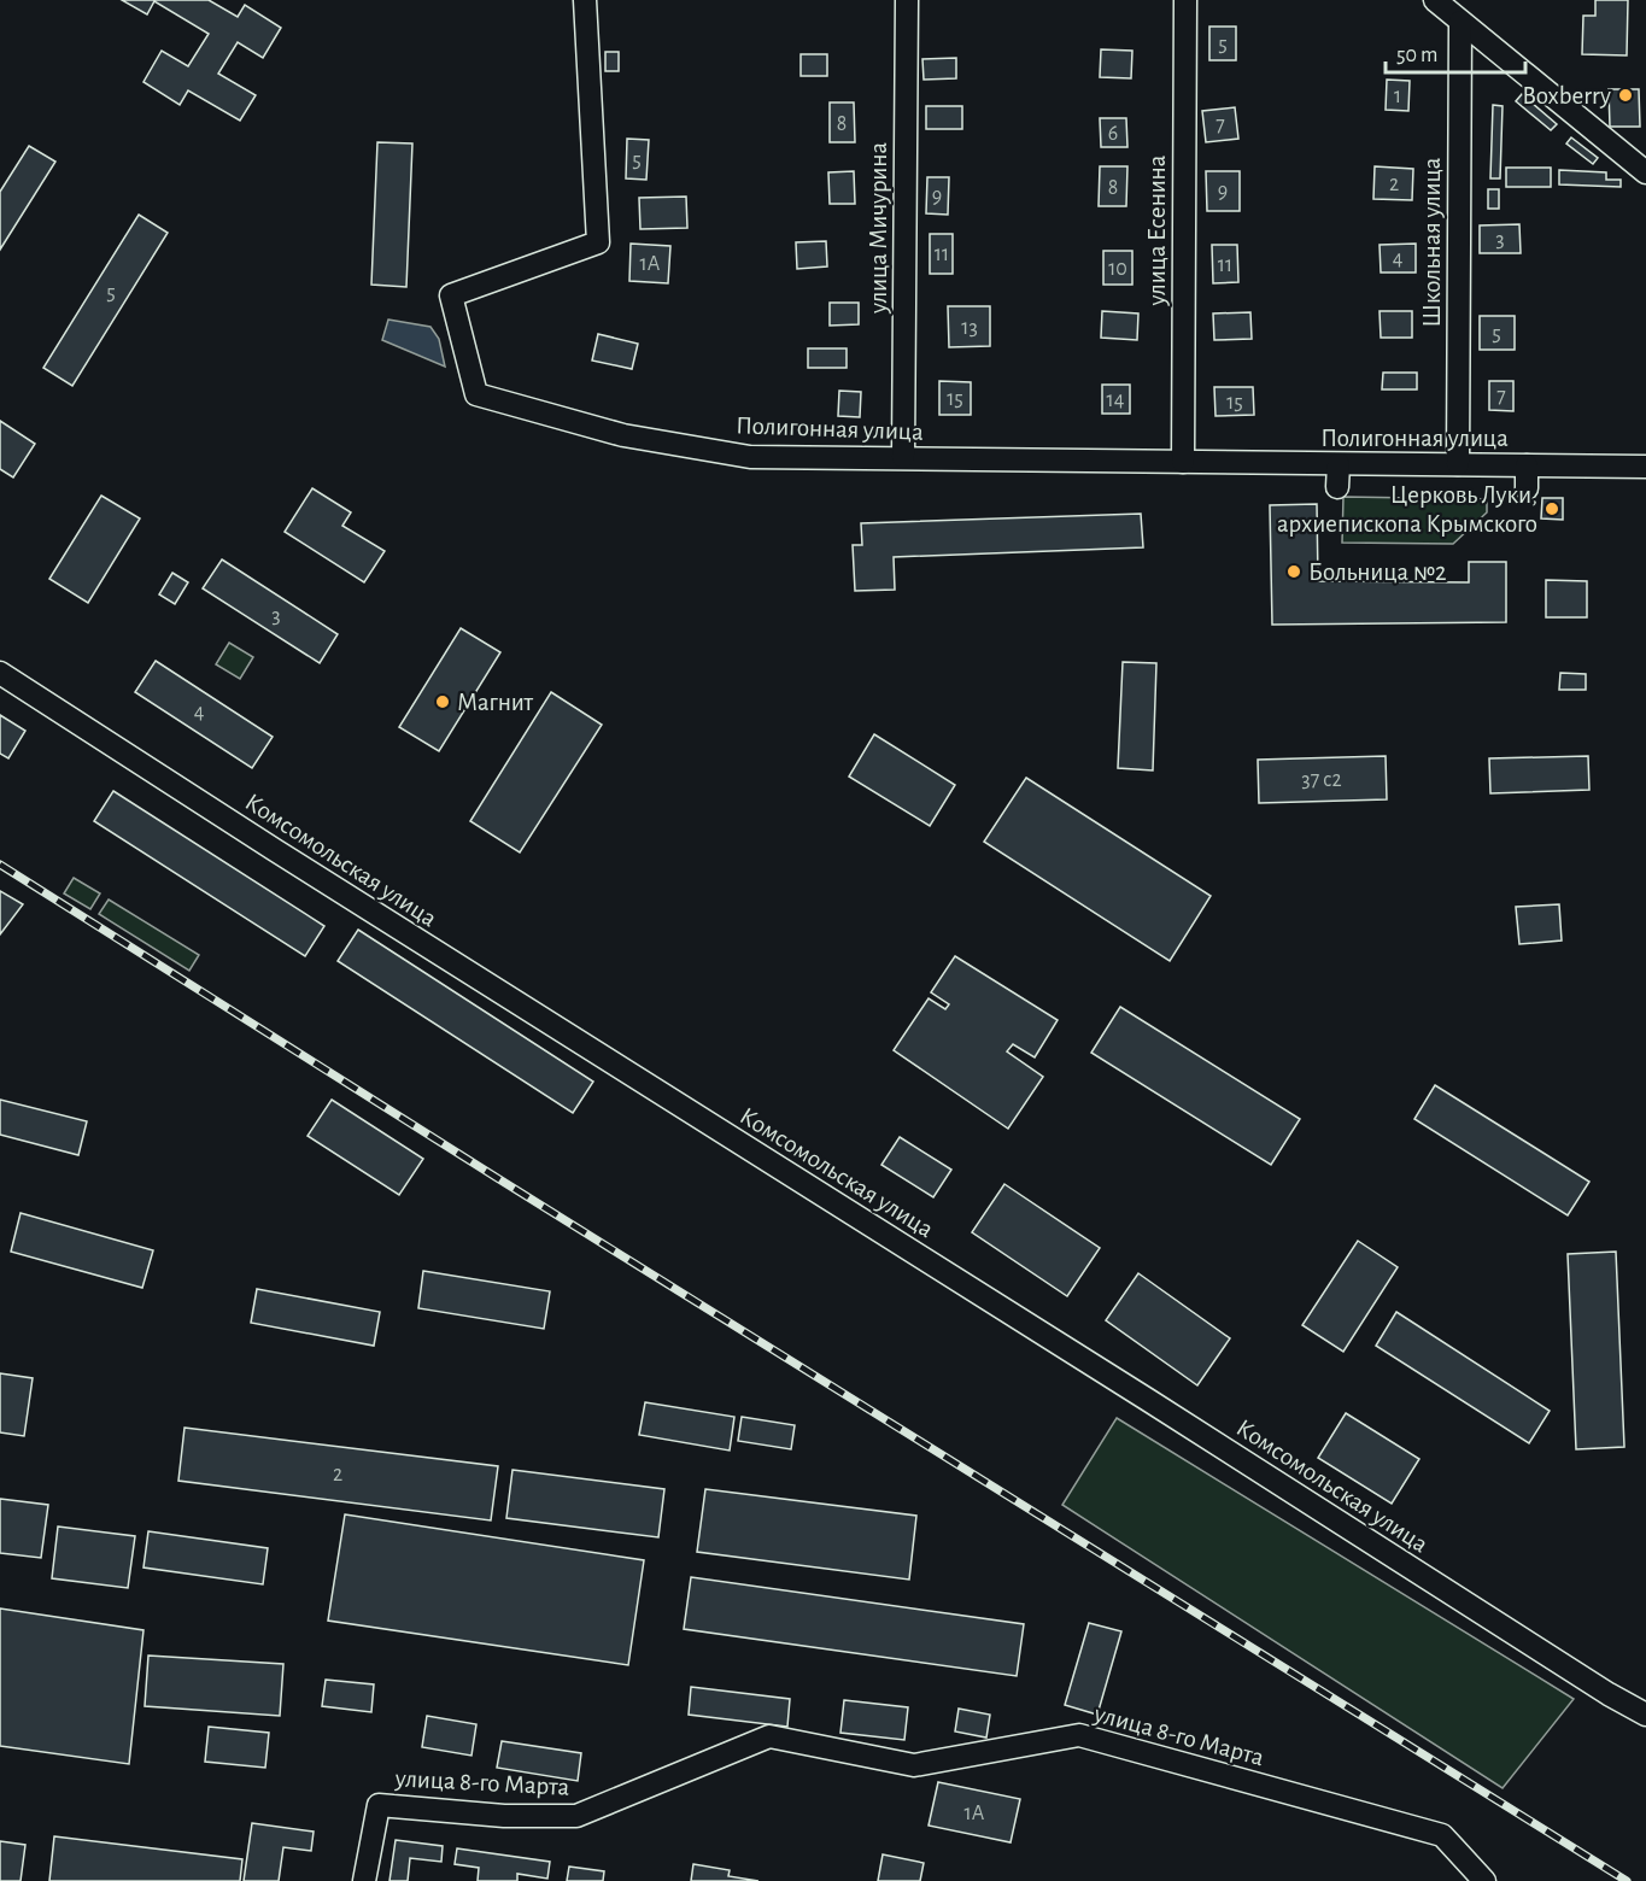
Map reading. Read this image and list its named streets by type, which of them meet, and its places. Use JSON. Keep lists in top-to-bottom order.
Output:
{
  "streets": {
    "street": [
      "улица Мичурина",
      "улица Есенина",
      "Школьная улица",
      "Полигонная улица",
      "Комсомольская улица",
      "улица 8-го Марта"
    ]
  },
  "crossings": [
    ["улица Мичурина", "Полигонная улица"],
    ["улица Есенина", "Полигонная улица"],
    ["Школьная улица", "Полигонная улица"]
  ],
  "places": [
    "Boxberry",
    "Церковь Луки, архиепископа Крымского",
    "Больница №2",
    "Магнит"
  ],
  "house_numbers": [
    "5",
    "1",
    "8",
    "7",
    "6",
    "5",
    "2",
    "8",
    "9",
    "9",
    "3",
    "11",
    "4",
    "1А",
    "11",
    "10",
    "5",
    "13",
    "5",
    "7",
    "15",
    "14",
    "15",
    "3",
    "4",
    "37 с2",
    "2",
    "1А"
  ],
  "scale_bar": "50 m"
}
